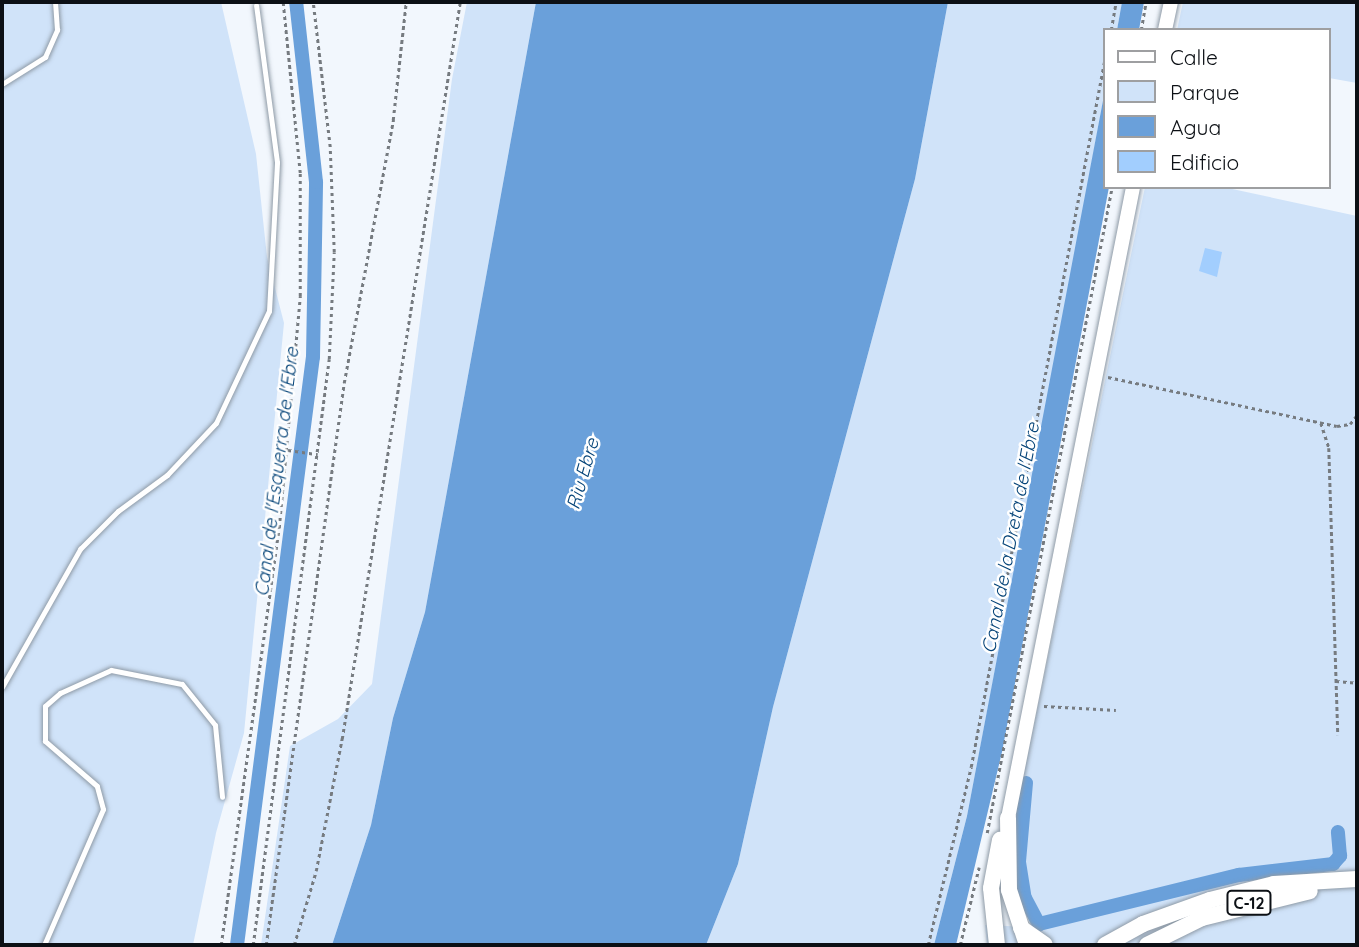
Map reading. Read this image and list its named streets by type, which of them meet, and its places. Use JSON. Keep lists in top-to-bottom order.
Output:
{
  "streets": {
    "main road": ["C-12"]
  },
  "water": ["Canal de l'Esquerra de l'Ebre", "Riu Ebre", "Canal de la Dreta de l'Ebre"],
  "legend": [
    "Calle",
    "Parque",
    "Agua",
    "Edificio"
  ]
}
